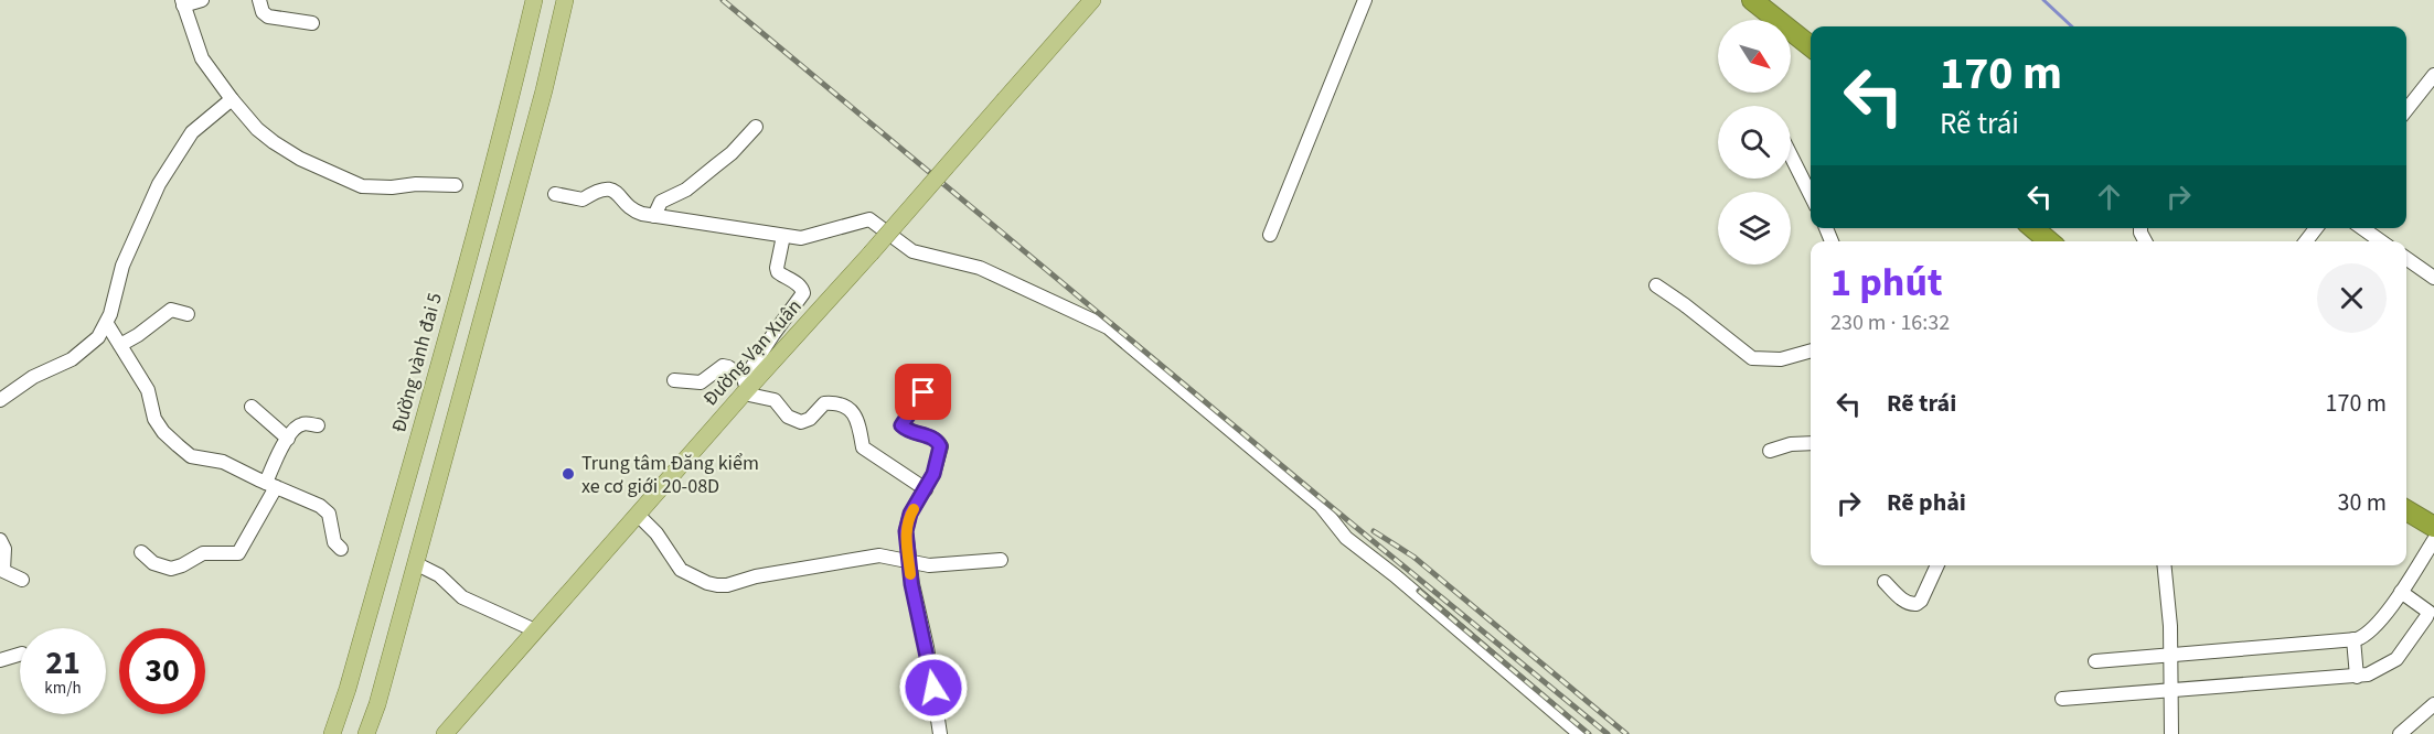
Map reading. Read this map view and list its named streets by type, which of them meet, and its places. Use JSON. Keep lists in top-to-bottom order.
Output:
{
  "streets": {
    "main road": ["Đường Vạn Xuân", "Đường vành đai 5"]
  },
  "places": ["Trung tâm Đăng kiểm xe cơ giới 20-08D"],
  "north": "bottom right",
  "page": {
    "turn": ["170 m", "Rẽ trái"],
    "heading": ["1 phút", "230 m · 16:32"],
    "list": [
      {
        "name": "Rẽ trái",
        "value": "170 m"
      },
      {
        "name": "Rẽ phải",
        "value": "30 m"
      }
    ],
    "speed": "21 km/h",
    "limit": "30"
  }
}
